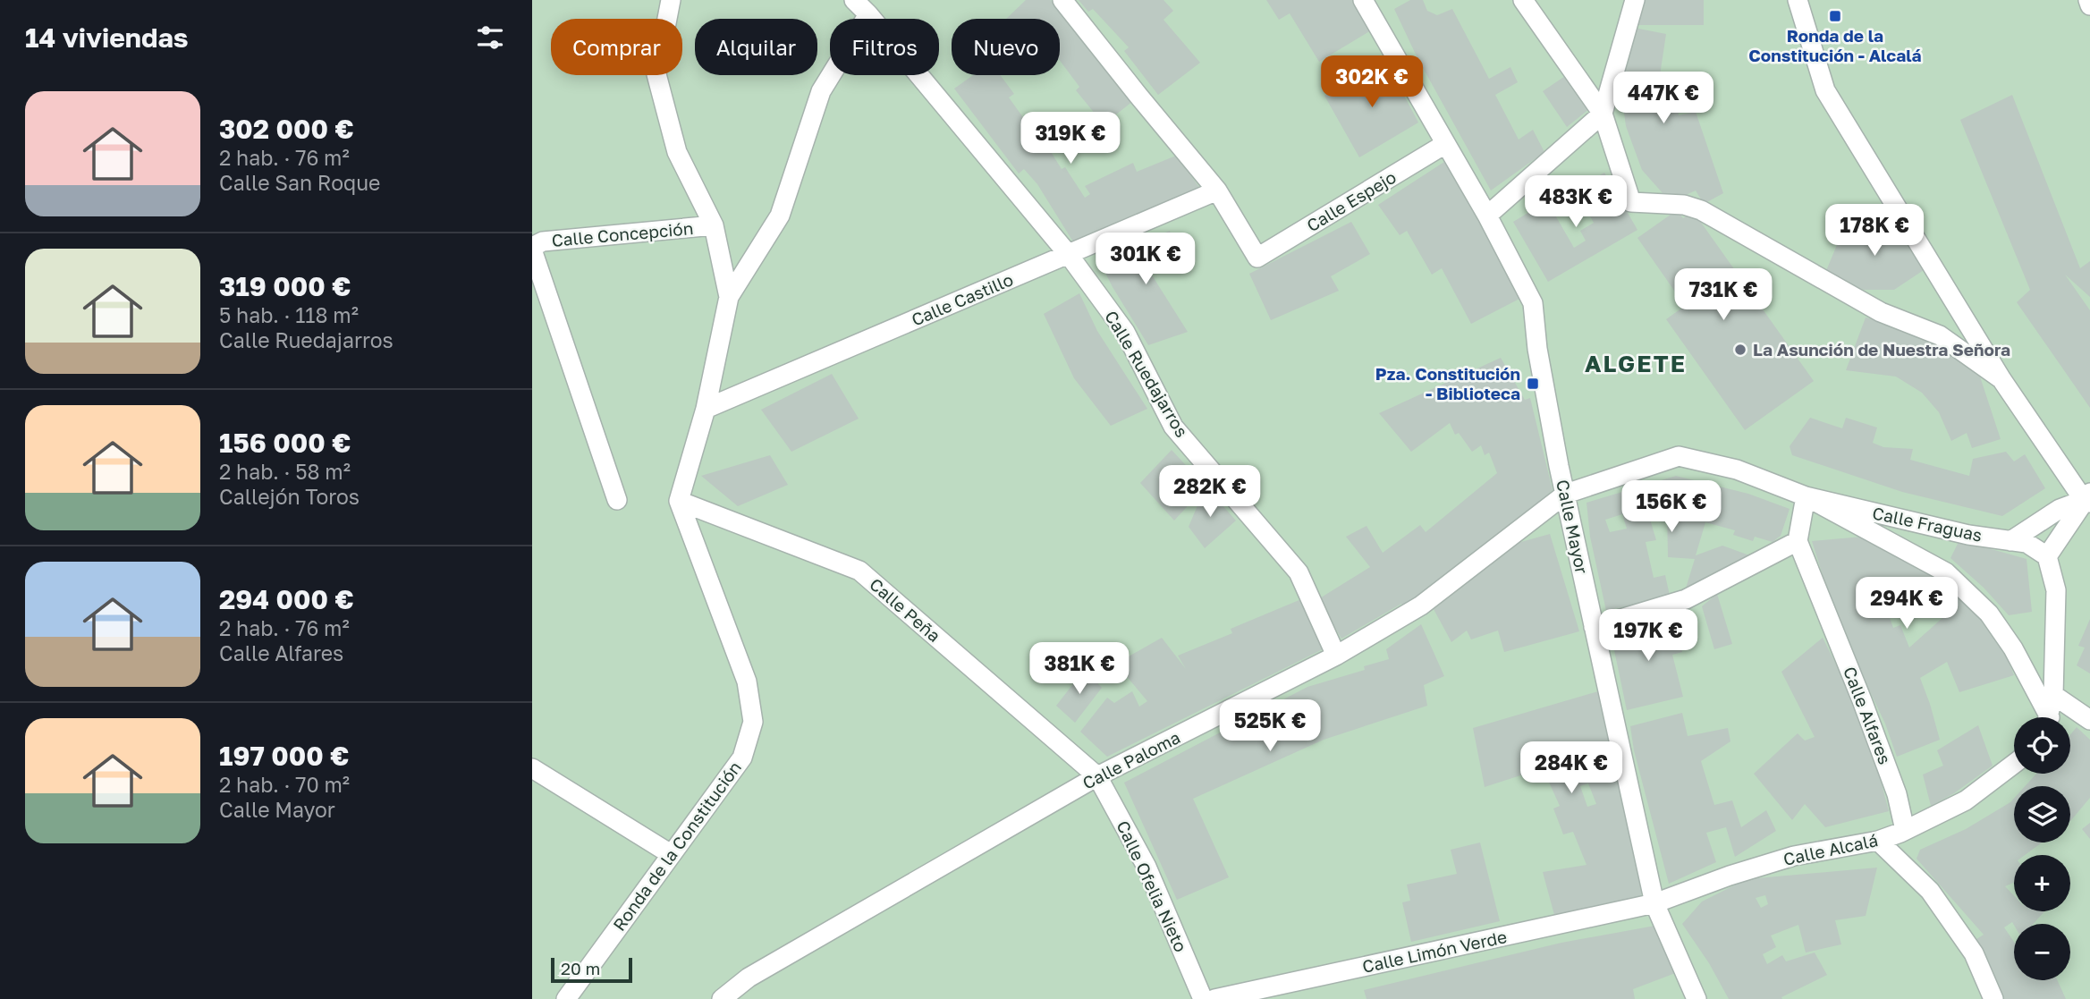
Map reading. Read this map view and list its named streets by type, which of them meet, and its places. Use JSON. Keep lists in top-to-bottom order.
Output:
{
  "streets": {
    "street": [
      "Calle Espejo",
      "Calle Concepción",
      "Calle Castillo",
      "Calle Ruedajarros",
      "Calle Fraguas",
      "Calle Mayor",
      "Calle Peña",
      "Calle Alfares",
      "Calle Paloma",
      "Ronda de la Constitución",
      "Calle Alcalá",
      "Calle Ofelia Nieto",
      "Calle Limón Verde"
    ]
  },
  "crossings": [
    ["Calle Espejo", "Calle Castillo"],
    ["Calle Castillo", "Calle Ruedajarros"],
    ["Calle Ruedajarros", "Calle Paloma"],
    ["Calle Fraguas", "Calle Mayor"],
    ["Calle Fraguas", "Calle Paloma"],
    ["Calle Mayor", "Calle Paloma"],
    ["Calle Mayor", "Calle Alcalá"],
    ["Calle Mayor", "Calle Limón Verde"],
    ["Calle Peña", "Calle Paloma"],
    ["Calle Peña", "Ronda de la Constitución"],
    ["Calle Peña", "Calle Ofelia Nieto"],
    ["Calle Alfares", "Calle Alcalá"],
    ["Calle Paloma", "Calle Ofelia Nieto"],
    ["Calle Alcalá", "Calle Limón Verde"]
  ],
  "districts": ["ALGETE"],
  "places": {
    "transit": ["Ronda de la Constitución - Alcalá", "Pza. Constitución - Biblioteca"],
    "other": ["La Asunción de Nuestra Señora"]
  },
  "scale_bar": "20 m",
  "page": {
    "heading": "14 viviendas",
    "chip": [
      "Comprar",
      "Alquilar",
      "Filtros",
      "Nuevo"
    ],
    "price": [
      "302K €",
      "447K €",
      "319K €",
      "483K €",
      "178K €",
      "301K €",
      "731K €",
      "282K €",
      "156K €",
      "294K €",
      "197K €",
      "381K €",
      "525K €",
      "284K €"
    ],
    "list": [
      {
        "name": "302 000 €",
        "note": "2 hab. · 76 m² · Calle San Roque"
      },
      {
        "name": "319 000 €",
        "note": "5 hab. · 118 m² · Calle Ruedajarros"
      },
      {
        "name": "156 000 €",
        "note": "2 hab. · 58 m² · Callejón Toros"
      },
      {
        "name": "294 000 €",
        "note": "2 hab. · 76 m² · Calle Alfares"
      },
      {
        "name": "197 000 €",
        "note": "2 hab. · 70 m² · Calle Mayor"
      }
    ],
    "map_buttons": ["+", "−"],
    "scale": "20 m"
  }
}
